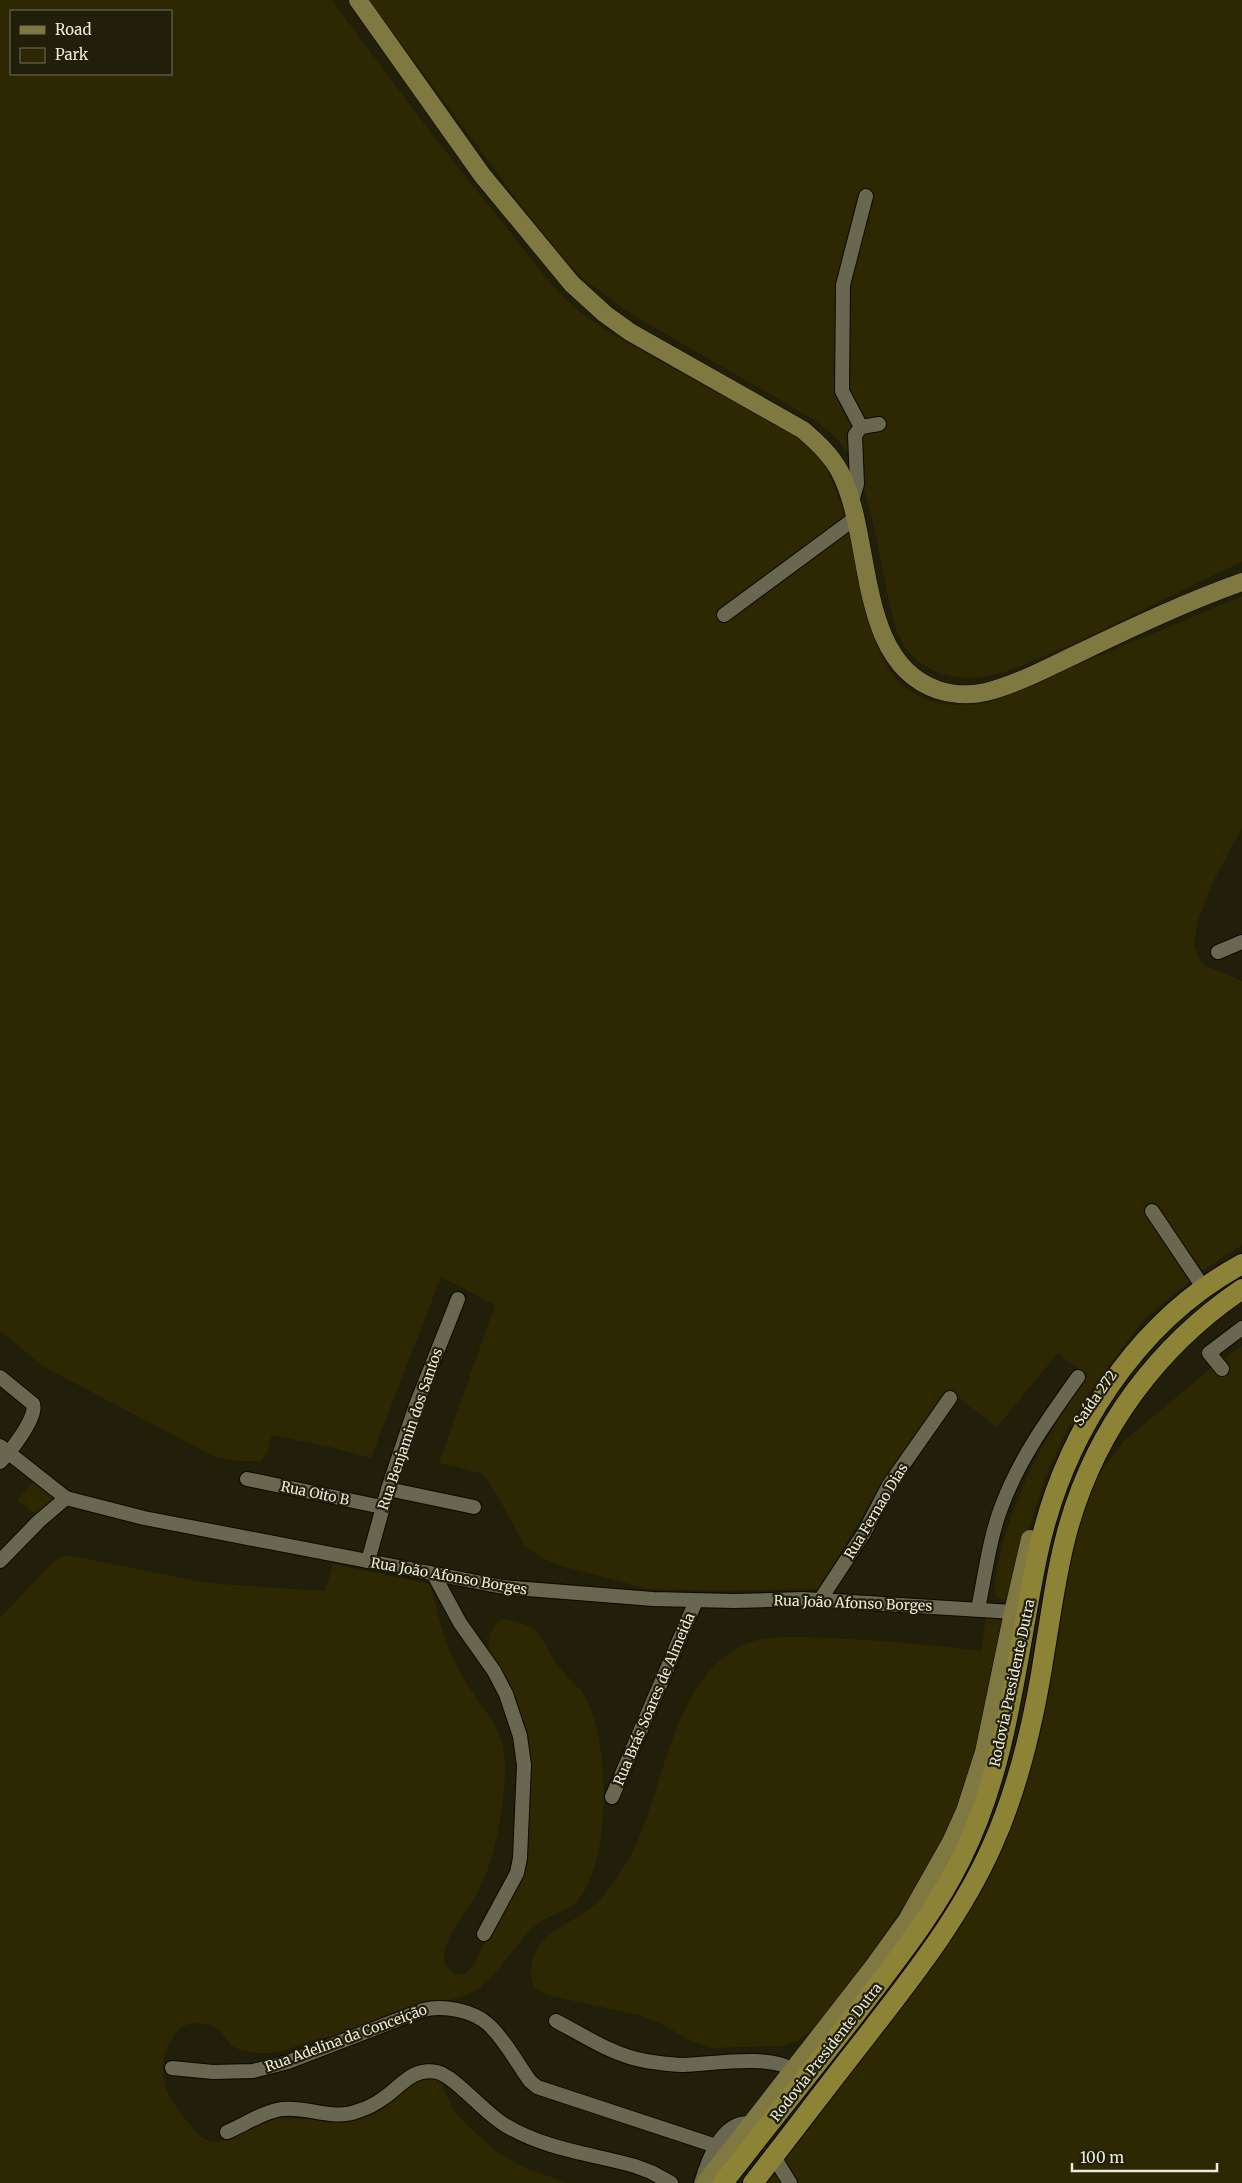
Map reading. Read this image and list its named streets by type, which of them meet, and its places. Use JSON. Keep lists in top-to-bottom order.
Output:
{
  "streets": {
    "highway": ["Saída 272", "Rodovia Presidente Dutra"],
    "street": [
      "Rua Benjamin dos Santos",
      "Rua Oito B",
      "Rua Fernao Dias",
      "Rua João Afonso Borges",
      "Rua Brás Soares de Almeida",
      "Rua Adelina da Conceição"
    ]
  },
  "crossings": [
    ["Rua Benjamin dos Santos", "Rua Oito B"],
    ["Rua Benjamin dos Santos", "Rua João Afonso Borges"],
    ["Rua Fernao Dias", "Rua João Afonso Borges"],
    ["Rua João Afonso Borges", "Rua Brás Soares de Almeida"]
  ],
  "legend": ["Road", "Park"],
  "scale_bar": "100 m"
}
